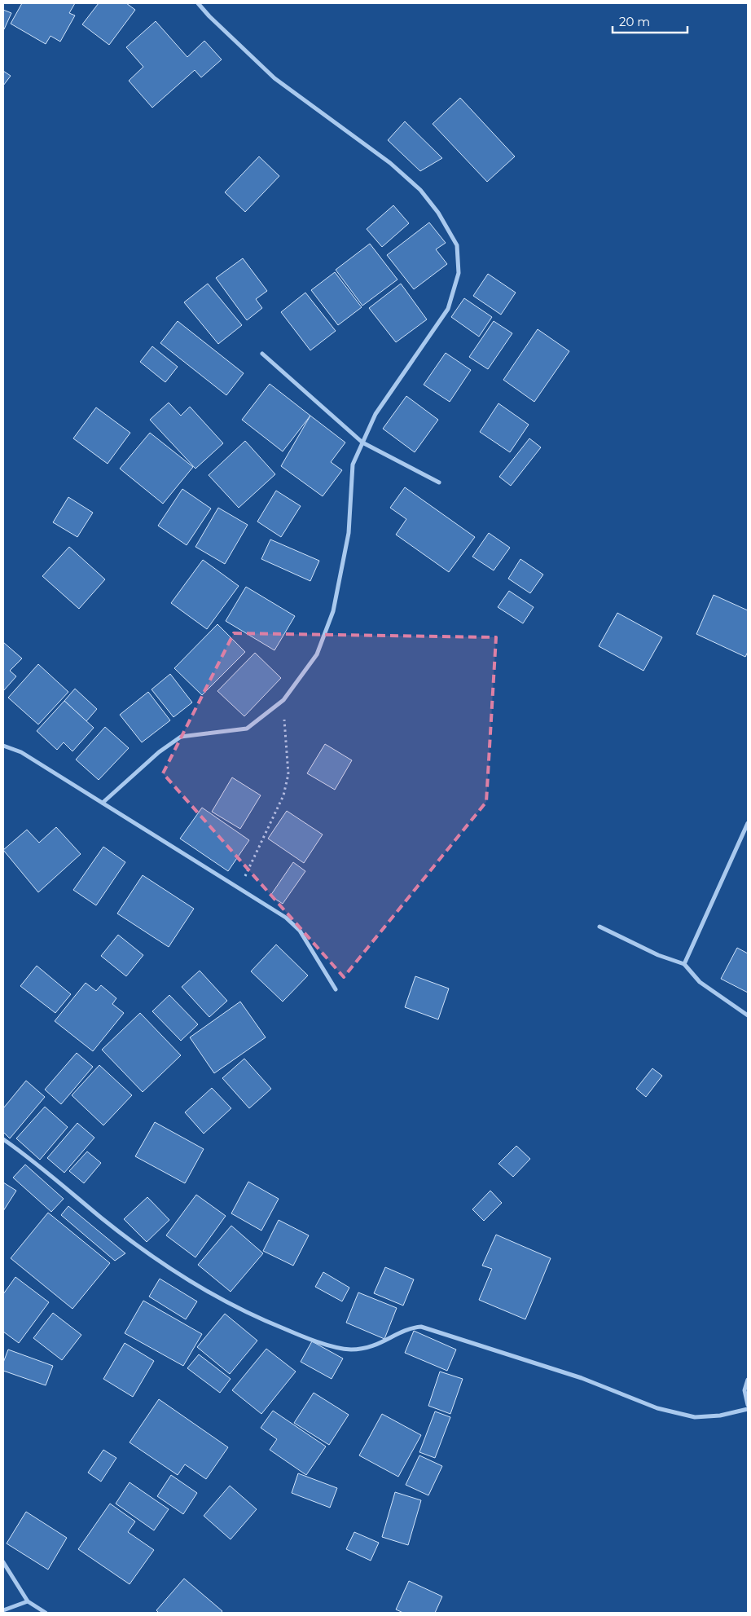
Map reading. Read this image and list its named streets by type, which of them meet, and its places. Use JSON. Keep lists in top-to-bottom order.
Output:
{
  "scale_bar": "20 m"
}
